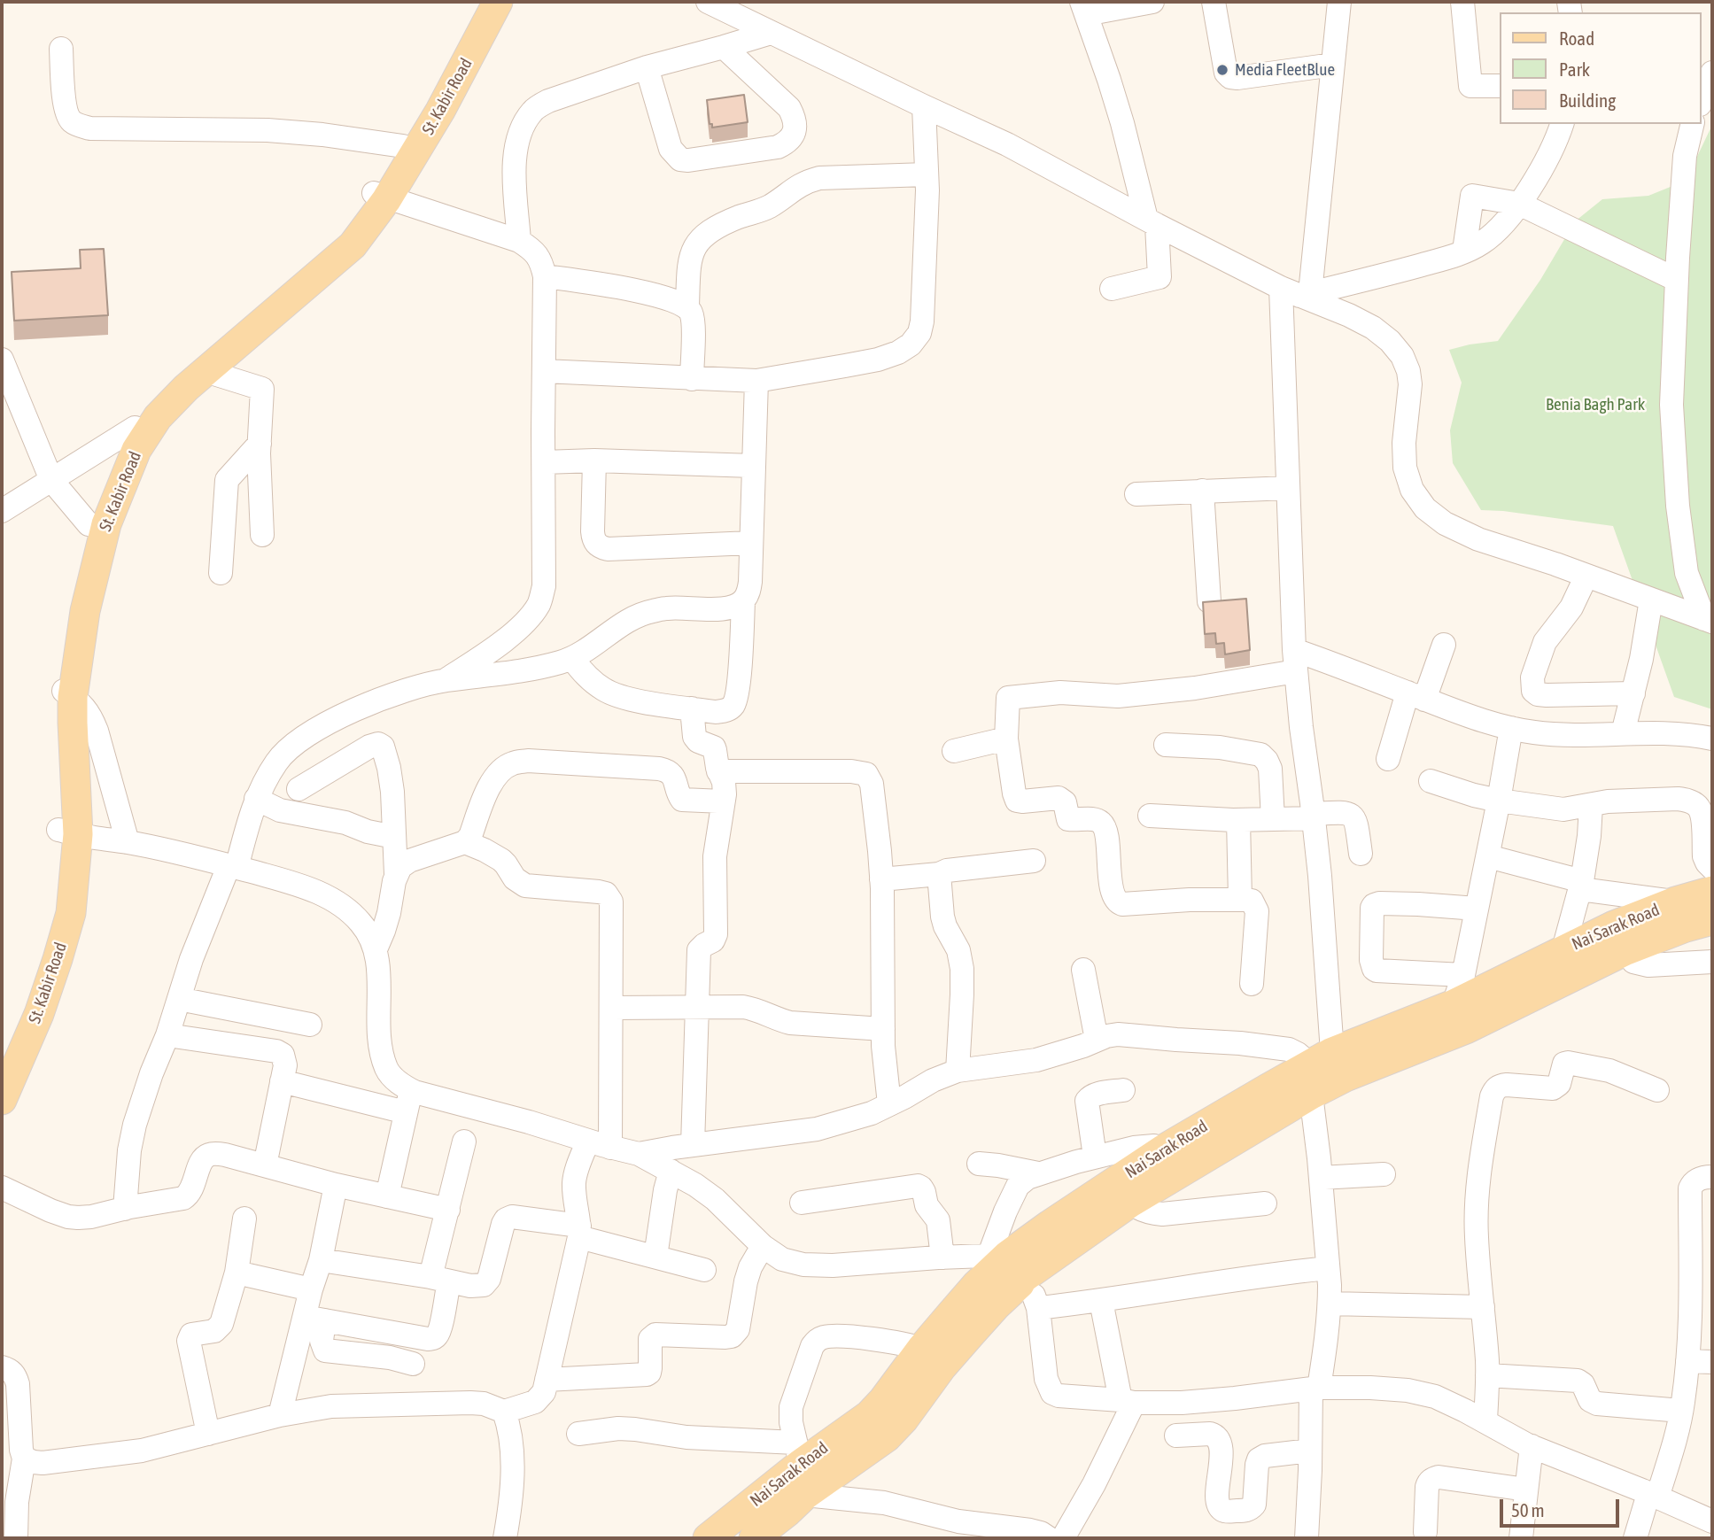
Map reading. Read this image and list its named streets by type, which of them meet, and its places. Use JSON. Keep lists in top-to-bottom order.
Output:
{
  "streets": {
    "main road": ["St. Kabir Road", "Nai Sarak Road"]
  },
  "parks": ["Benia Bagh Park"],
  "places": ["Media FleetBlue"],
  "legend": ["Road", "Park", "Building"],
  "scale_bar": "50 m"
}
